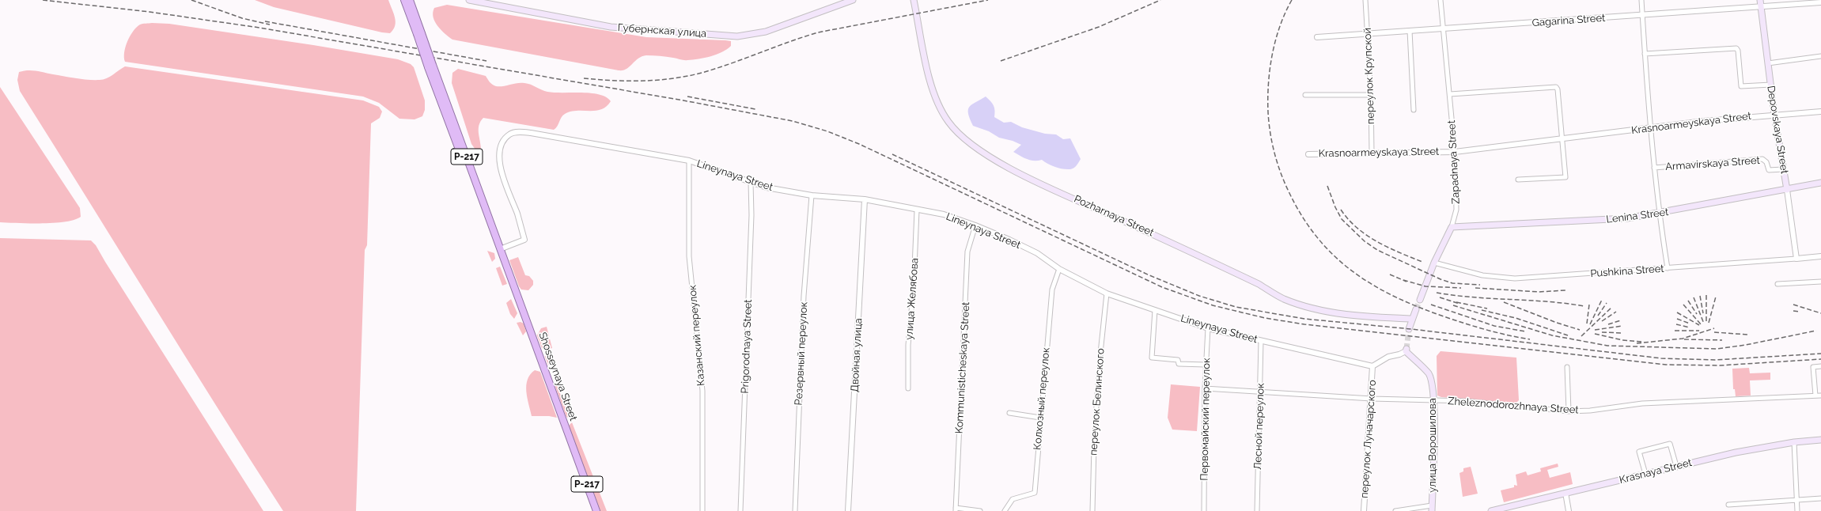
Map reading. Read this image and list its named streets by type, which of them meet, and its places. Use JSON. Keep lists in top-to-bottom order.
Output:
{
  "streets": {
    "highway": ["Р-217", "Shosseynaya Street"],
    "main road": [
      "Губернская улица",
      "Depovskaya Street",
      "Zapadnaya Street",
      "Pozharnaya Street",
      "Lenina Street",
      "улица Ворошилова",
      "Krasnaya Street"
    ],
    "street": [
      "Gagarina Street",
      "переулок Крупской",
      "Krasnoarmeyskaya Street",
      "Armavirskaya Street",
      "Lineynaya Street",
      "Pushkina Street",
      "улица Желябова",
      "Казанский переулок",
      "Prigorodnaya Street",
      "Резервный переулок",
      "Двойная улица",
      "Kommunisticheskaya Street",
      "Колхозный переулок",
      "переулок Белинского",
      "Zheleznodorozhnaya Street",
      "Первомайский переулок",
      "Лесной переулок",
      "переулок Луначарского"
    ]
  },
  "crossings": [
    ["Gagarina Street", "переулок Крупской"],
    ["Gagarina Street", "Depovskaya Street"],
    ["Gagarina Street", "Zapadnaya Street"],
    ["переулок Крупской", "Krasnoarmeyskaya Street"],
    ["Krasnoarmeyskaya Street", "Depovskaya Street"],
    ["Krasnoarmeyskaya Street", "Zapadnaya Street"],
    ["Depovskaya Street", "Armavirskaya Street"],
    ["Depovskaya Street", "Lenina Street"],
    ["Depovskaya Street", "Pushkina Street"],
    ["Р-217", "Shosseynaya Street"],
    ["Zapadnaya Street", "Lenina Street"],
    ["Zapadnaya Street", "Pushkina Street"],
    ["Lineynaya Street", "улица Желябова"],
    ["Lineynaya Street", "Казанский переулок"],
    ["Lineynaya Street", "Prigorodnaya Street"],
    ["Lineynaya Street", "Резервный переулок"],
    ["Lineynaya Street", "Двойная улица"],
    ["Lineynaya Street", "Kommunisticheskaya Street"],
    ["Lineynaya Street", "Shosseynaya Street"],
    ["Lineynaya Street", "Колхозный переулок"],
    ["Lineynaya Street", "переулок Белинского"],
    ["Lineynaya Street", "Первомайский переулок"],
    ["Lineynaya Street", "Лесной переулок"],
    ["Lineynaya Street", "переулок Луначарского"],
    ["Zheleznodorozhnaya Street", "Первомайский переулок"],
    ["Zheleznodorozhnaya Street", "Лесной переулок"],
    ["Zheleznodorozhnaya Street", "переулок Луначарского"],
    ["Zheleznodorozhnaya Street", "улица Ворошилова"]
  ]
}
